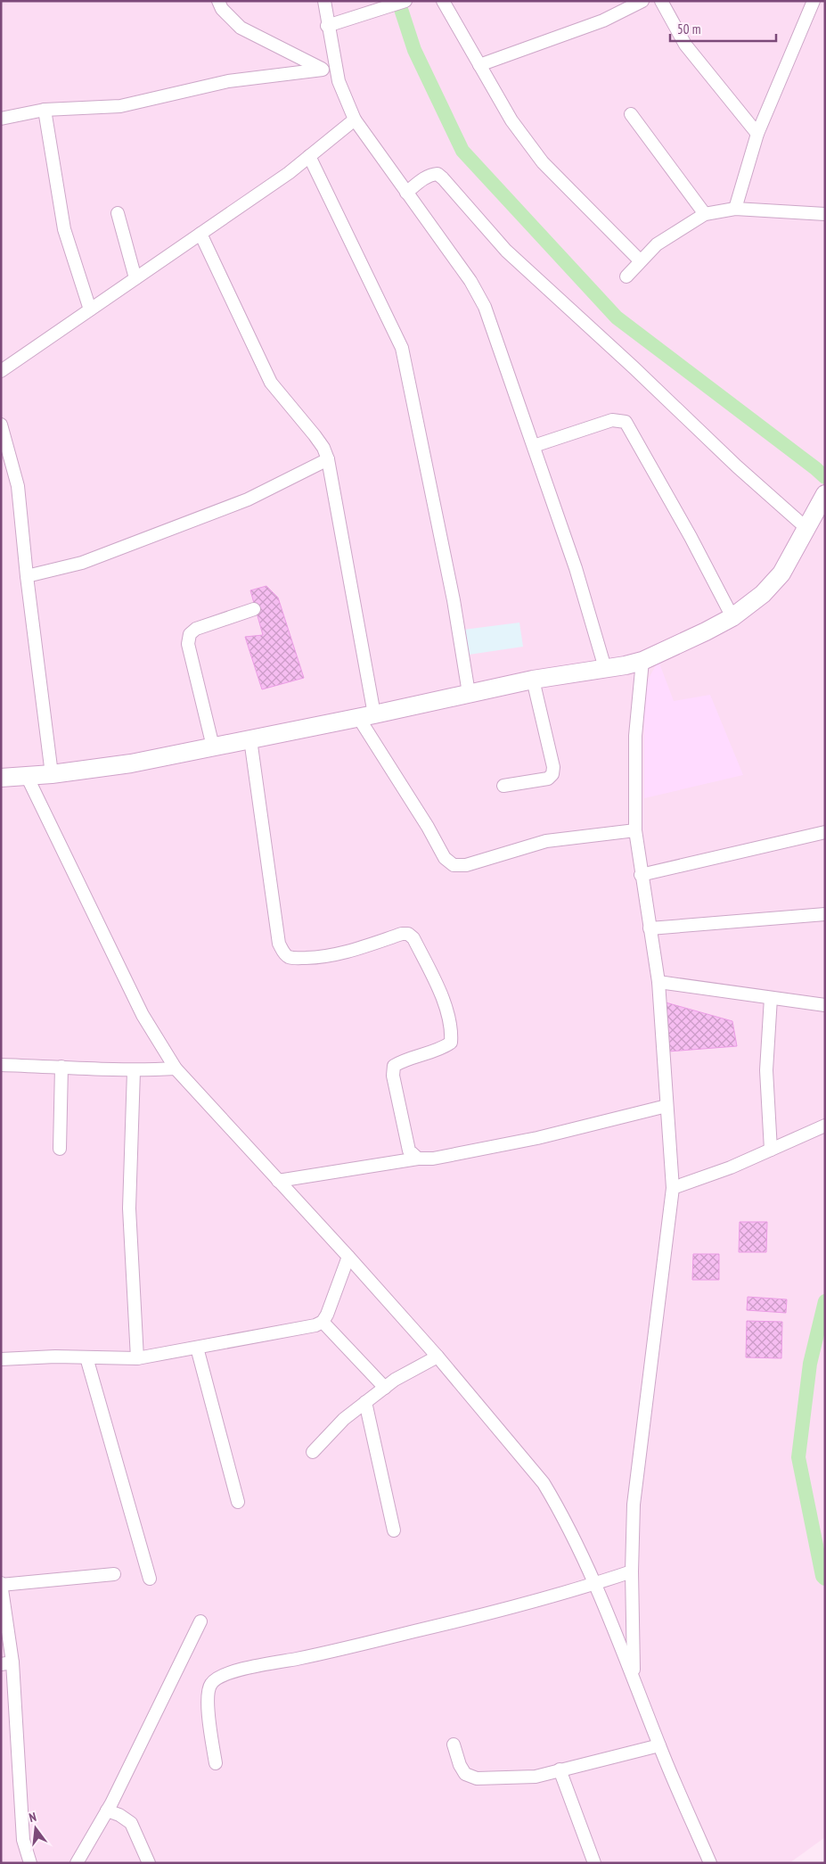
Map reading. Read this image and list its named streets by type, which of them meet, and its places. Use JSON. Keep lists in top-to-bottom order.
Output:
{
  "scale_bar": "50 m",
  "north": "top"
}
